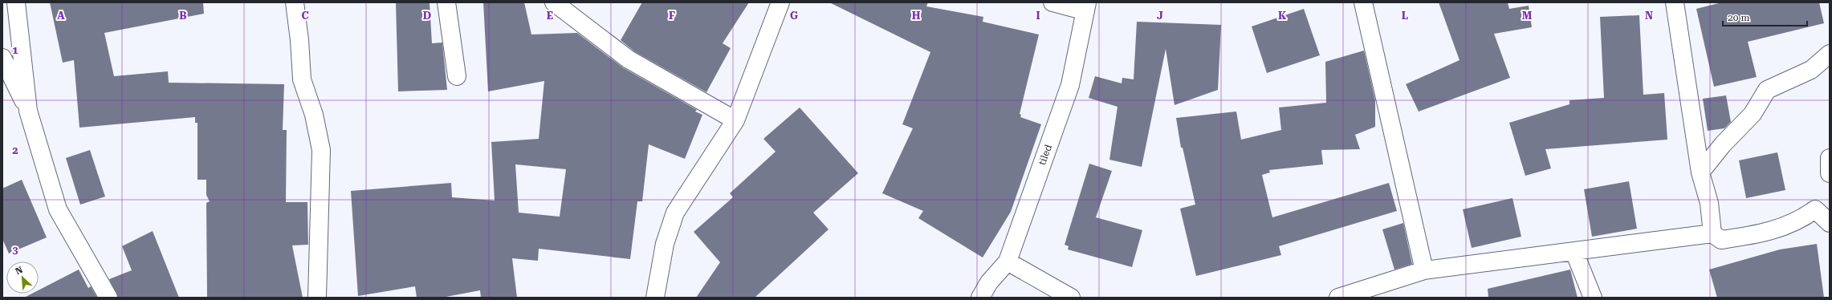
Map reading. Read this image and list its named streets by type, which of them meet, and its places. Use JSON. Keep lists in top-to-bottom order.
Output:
{
  "streets": {
    "street": ["tiled"]
  },
  "scale_bar": "20 m",
  "north": "top left",
  "grid": {
    "columns": [
      "A",
      "B",
      "C",
      "D",
      "E",
      "F",
      "G",
      "H",
      "I",
      "J",
      "K",
      "L",
      "M",
      "N"
    ],
    "rows": ["1", "2", "3"]
  }
}
